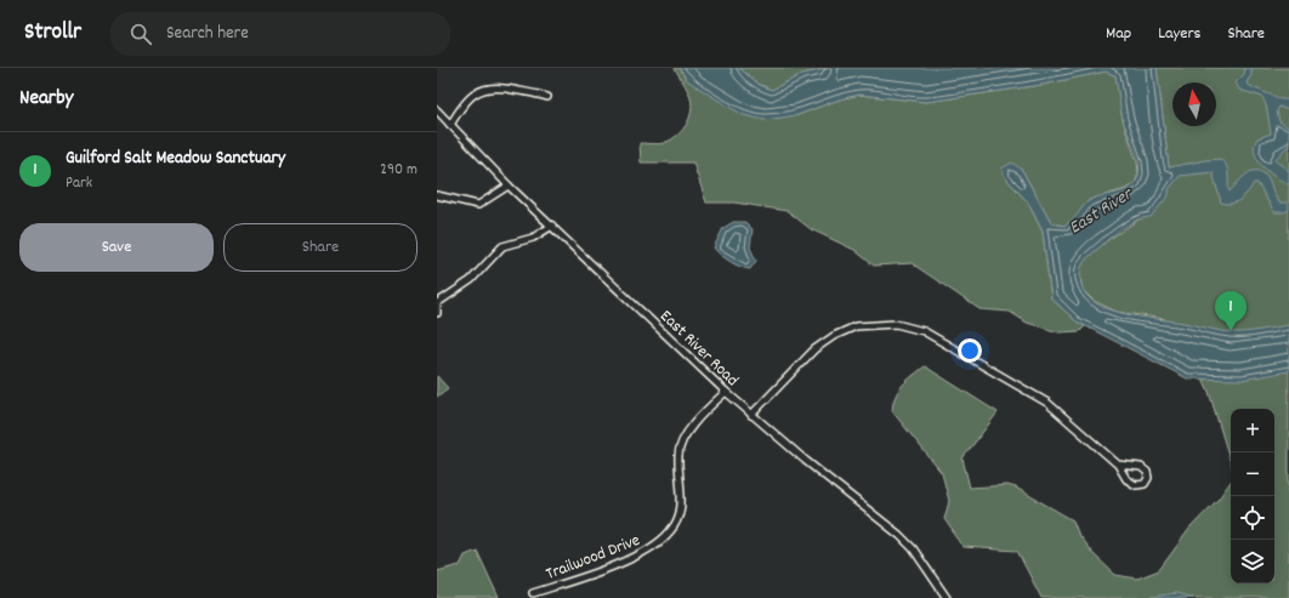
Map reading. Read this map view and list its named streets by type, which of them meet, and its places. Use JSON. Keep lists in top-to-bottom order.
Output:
{
  "streets": {
    "street": ["East River Road", "Trailwood Drive"]
  },
  "crossings": [
    ["East River Road", "Trailwood Drive"]
  ],
  "water": ["East River"],
  "north": "top",
  "page": {
    "header": "Strollr",
    "search": "Search here",
    "nav": ["Map", "Layers", "Share"],
    "heading": "Nearby",
    "list": [
      {
        "mark": "1",
        "name": "Guilford Salt Meadow Sanctuary",
        "note": "Park",
        "value": "290 m"
      }
    ],
    "buttons": ["Save", "Share"],
    "pins": "1",
    "map_buttons": ["+", "−"]
  }
}
